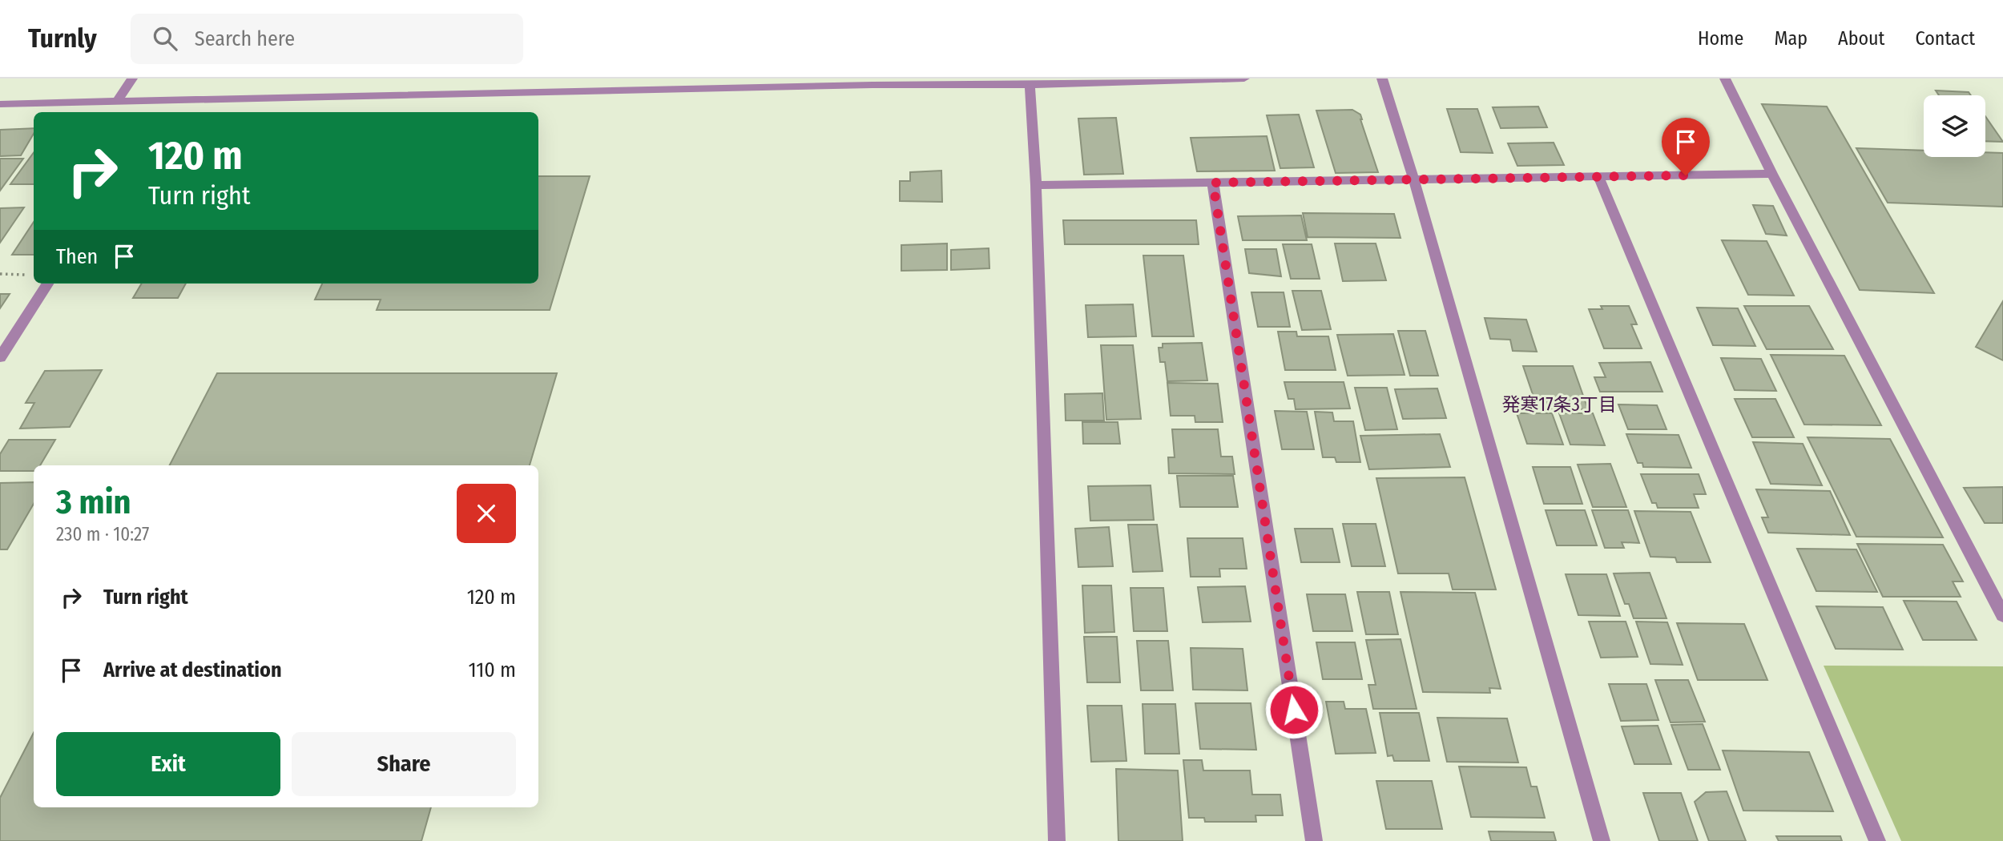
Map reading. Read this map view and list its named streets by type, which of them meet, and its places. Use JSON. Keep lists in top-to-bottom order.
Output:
{
  "districts": ["発寒17条3丁目"],
  "page": {
    "header": "Turnly",
    "search": "Search here",
    "nav": [
      "Home",
      "Map",
      "About",
      "Contact"
    ],
    "turn": ["120 m", "Turn right"],
    "then": "Then",
    "heading": ["3 min", "230 m · 10:27"],
    "list": [
      {
        "name": "Turn right",
        "value": "120 m"
      },
      {
        "name": "Arrive at destination",
        "value": "110 m"
      }
    ],
    "buttons": ["Exit", "Share"]
  }
}
